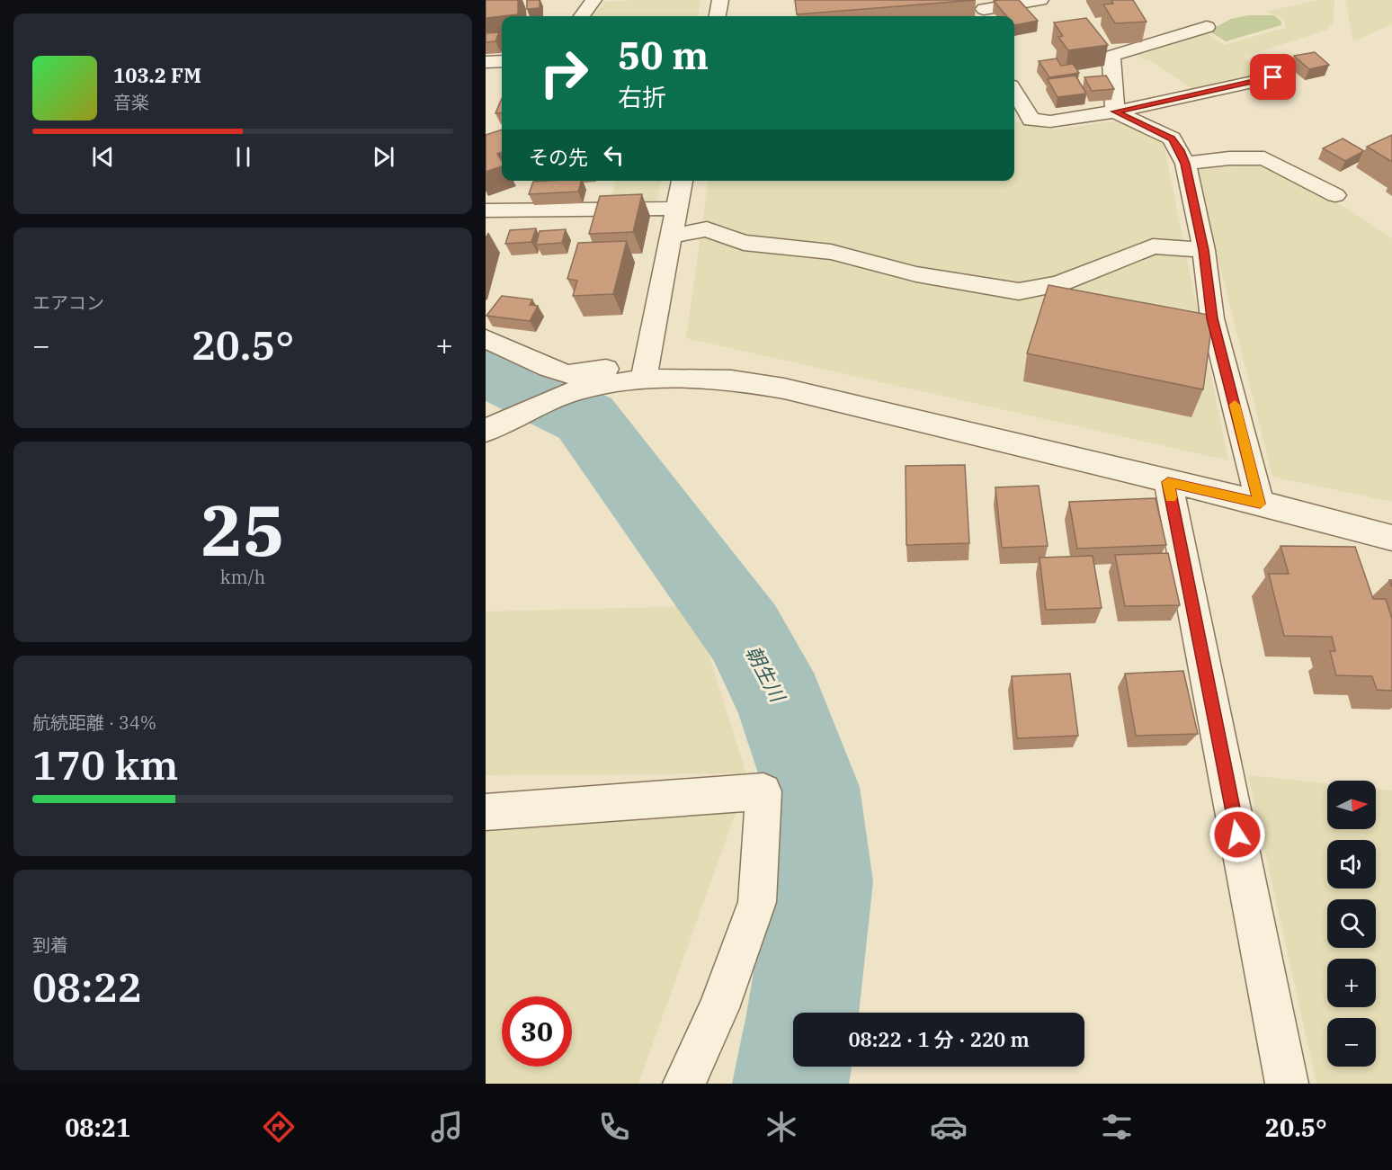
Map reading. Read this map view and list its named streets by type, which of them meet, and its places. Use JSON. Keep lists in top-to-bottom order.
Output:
{
  "water": ["朝生川"],
  "north": "right",
  "page": {
    "turn": ["50 m", "右折"],
    "song": ["103.2 FM", "音楽"],
    "then": "その先",
    "tile": [
      "エアコン",
      ["25", "km/h"],
      ["航続距離 · 34%", "170 km"],
      ["到着", "08:22"]
    ],
    "heat": ["−", "20.5°", "+"],
    "map_buttons": ["+", "−"],
    "limit": "30",
    "trip": "08:22 · 1 分 · 220 m",
    "tabs": ["08:21", "20.5°"]
  }
}
